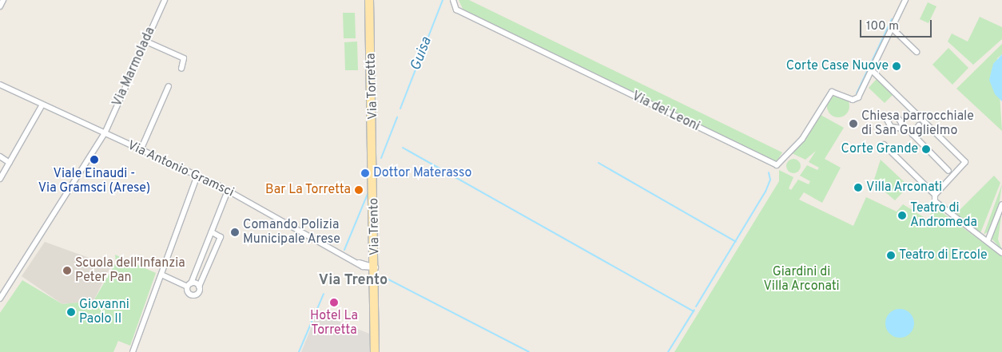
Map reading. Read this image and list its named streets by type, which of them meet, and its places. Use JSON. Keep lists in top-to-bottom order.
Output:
{
  "streets": {
    "main road": ["Via Torretta", "Via Trento"],
    "street": ["Via Marmolada", "Via dei Leoni", "Via Antonio Gramsci"]
  },
  "crossings": [
    ["Via Marmolada", "Via Antonio Gramsci"],
    ["Via Torretta", "Via Trento"],
    ["Via Antonio Gramsci", "Via Trento"]
  ],
  "districts": ["Via Trento"],
  "water": ["Guisa"],
  "parks": ["Giardini di Villa Arconati"],
  "places": [
    "Corte Case Nuove",
    "Chiesa parrocchiale di San Guglielmo",
    "Corte Grande",
    "Viale Einaudi - Via Gramsci (Arese)",
    "Dottor Materasso",
    "Villa Arconati",
    "Bar La Torretta",
    "Teatro di Andromeda",
    "Comando Polizia Municipale Arese",
    "Teatro di Ercole",
    "Scuola dell'Infanzia Peter Pan",
    "Hotel La Torretta",
    "Giovanni Paolo II"
  ],
  "scale_bar": "100 m"
}
